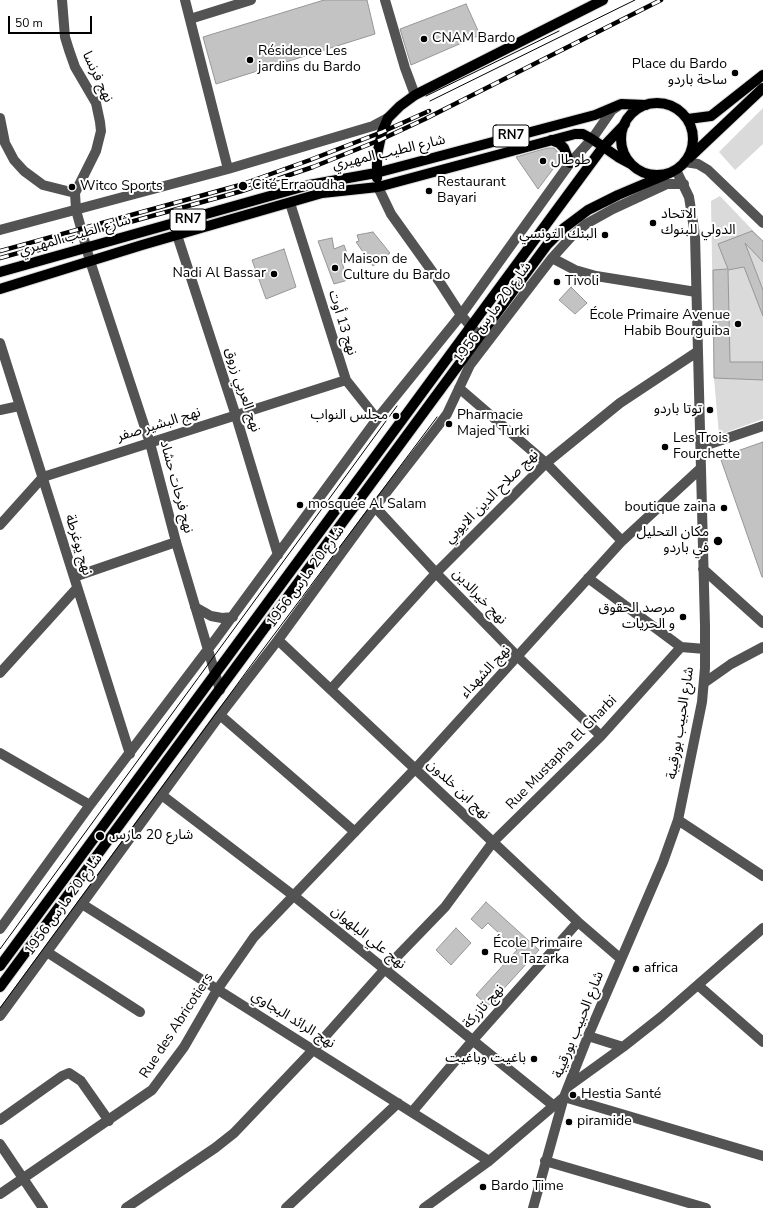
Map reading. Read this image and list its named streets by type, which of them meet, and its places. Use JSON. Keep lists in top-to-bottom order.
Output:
{
  "streets": {
    "main road": ["RN7", "شارع الطيب المهيري", "شارع 20 مارس 1956"],
    "street": [
      "نهج فرنسا",
      "نهج 13 أوت",
      "نهج العربي زروق",
      "نهج البشير صفر",
      "نهج فرحات حشاد",
      "نهج صلاح الدين الايوبي",
      "نهج يوغرطة",
      "نهج خيرالدين",
      "نهج الشهداء",
      "شارع الحبيب بورقيبة",
      "Rue Mustapha El Gharbi",
      "نهج ابن خلدون",
      "نهج علي البلهوان",
      "نهج تازركة",
      "نهج الرائد البجاوي",
      "Rue des Abricotiers"
    ]
  },
  "crossings": [
    ["نهج فرنسا", "شارع الطيب المهيري"],
    ["نهج فرنسا", "نهج فرحات حشاد"],
    ["RN7", "شارع الطيب المهيري"],
    ["RN7", "شارع 20 مارس 1956"],
    ["RN7", "شارع الحبيب بورقيبة"],
    ["شارع الطيب المهيري", "شارع 20 مارس 1956"],
    ["شارع الطيب المهيري", "نهج 13 أوت"],
    ["شارع الطيب المهيري", "نهج العربي زروق"],
    ["شارع الطيب المهيري", "نهج فرحات حشاد"],
    ["شارع الطيب المهيري", "شارع الحبيب بورقيبة"],
    ["شارع 20 مارس 1956", "نهج 13 أوت"],
    ["شارع 20 مارس 1956", "نهج العربي زروق"],
    ["شارع 20 مارس 1956", "نهج فرحات حشاد"],
    ["شارع 20 مارس 1956", "نهج يوغرطة"],
    ["شارع 20 مارس 1956", "نهج خيرالدين"],
    ["شارع 20 مارس 1956", "شارع الحبيب بورقيبة"],
    ["شارع 20 مارس 1956", "نهج ابن خلدون"],
    ["شارع 20 مارس 1956", "نهج علي البلهوان"],
    ["شارع 20 مارس 1956", "نهج الرائد البجاوي"],
    ["نهج 13 أوت", "نهج البشير صفر"],
    ["نهج العربي زروق", "نهج البشير صفر"],
    ["نهج البشير صفر", "نهج فرحات حشاد"],
    ["نهج البشير صفر", "نهج يوغرطة"],
    ["نهج صلاح الدين الايوبي", "نهج خيرالدين"],
    ["نهج صلاح الدين الايوبي", "شارع الحبيب بورقيبة"],
    ["نهج صلاح الدين الايوبي", "نهج ابن خلدون"],
    ["نهج خيرالدين", "نهج الشهداء"],
    ["نهج خيرالدين", "Rue Mustapha El Gharbi"],
    ["نهج الشهداء", "شارع الحبيب بورقيبة"],
    ["نهج الشهداء", "نهج ابن خلدون"],
    ["نهج الشهداء", "نهج علي البلهوان"],
    ["نهج الشهداء", "Rue des Abricotiers"],
    ["شارع الحبيب بورقيبة", "نهج ابن خلدون"],
    ["Rue Mustapha El Gharbi", "نهج ابن خلدون"],
    ["Rue Mustapha El Gharbi", "نهج علي البلهوان"],
    ["Rue Mustapha El Gharbi", "نهج الرائد البجاوي"],
    ["نهج ابن خلدون", "نهج تازركة"],
    ["نهج علي البلهوان", "نهج تازركة"],
    ["نهج علي البلهوان", "Rue des Abricotiers"],
    ["نهج تازركة", "نهج الرائد البجاوي"],
    ["نهج الرائد البجاوي", "Rue des Abricotiers"]
  ],
  "places": [
    "CNAM Bardo",
    "Résidence Les jardins du Bardo",
    "Place du Bardo ساحة باردو",
    "طوطال",
    "Cité Erraoudha",
    "Witco Sports",
    "Restaurant Bayari",
    "الاتحاد الدولي للبنوك",
    "البنك التونسي",
    "Maison de Culture du Bardo",
    "Nadi Al Bassar",
    "Tivoli",
    "École Primaire Avenue Habib Bourguiba",
    "توتا باردو",
    "مجلس النواب",
    "Pharmacie Majed Turki",
    "Les Trois Fourchette",
    "mosquée Al Salam",
    "boutique zaina",
    "مكان التحليل في باردو",
    "مرصد الحقوق و الحريات",
    "شارع 20 مارس",
    "École Primaire Rue Tazarka",
    "africa",
    "باغيت وباغيت",
    "Hestia Santé",
    "piramide",
    "Bardo Time"
  ],
  "scale_bar": "50 m"
}
